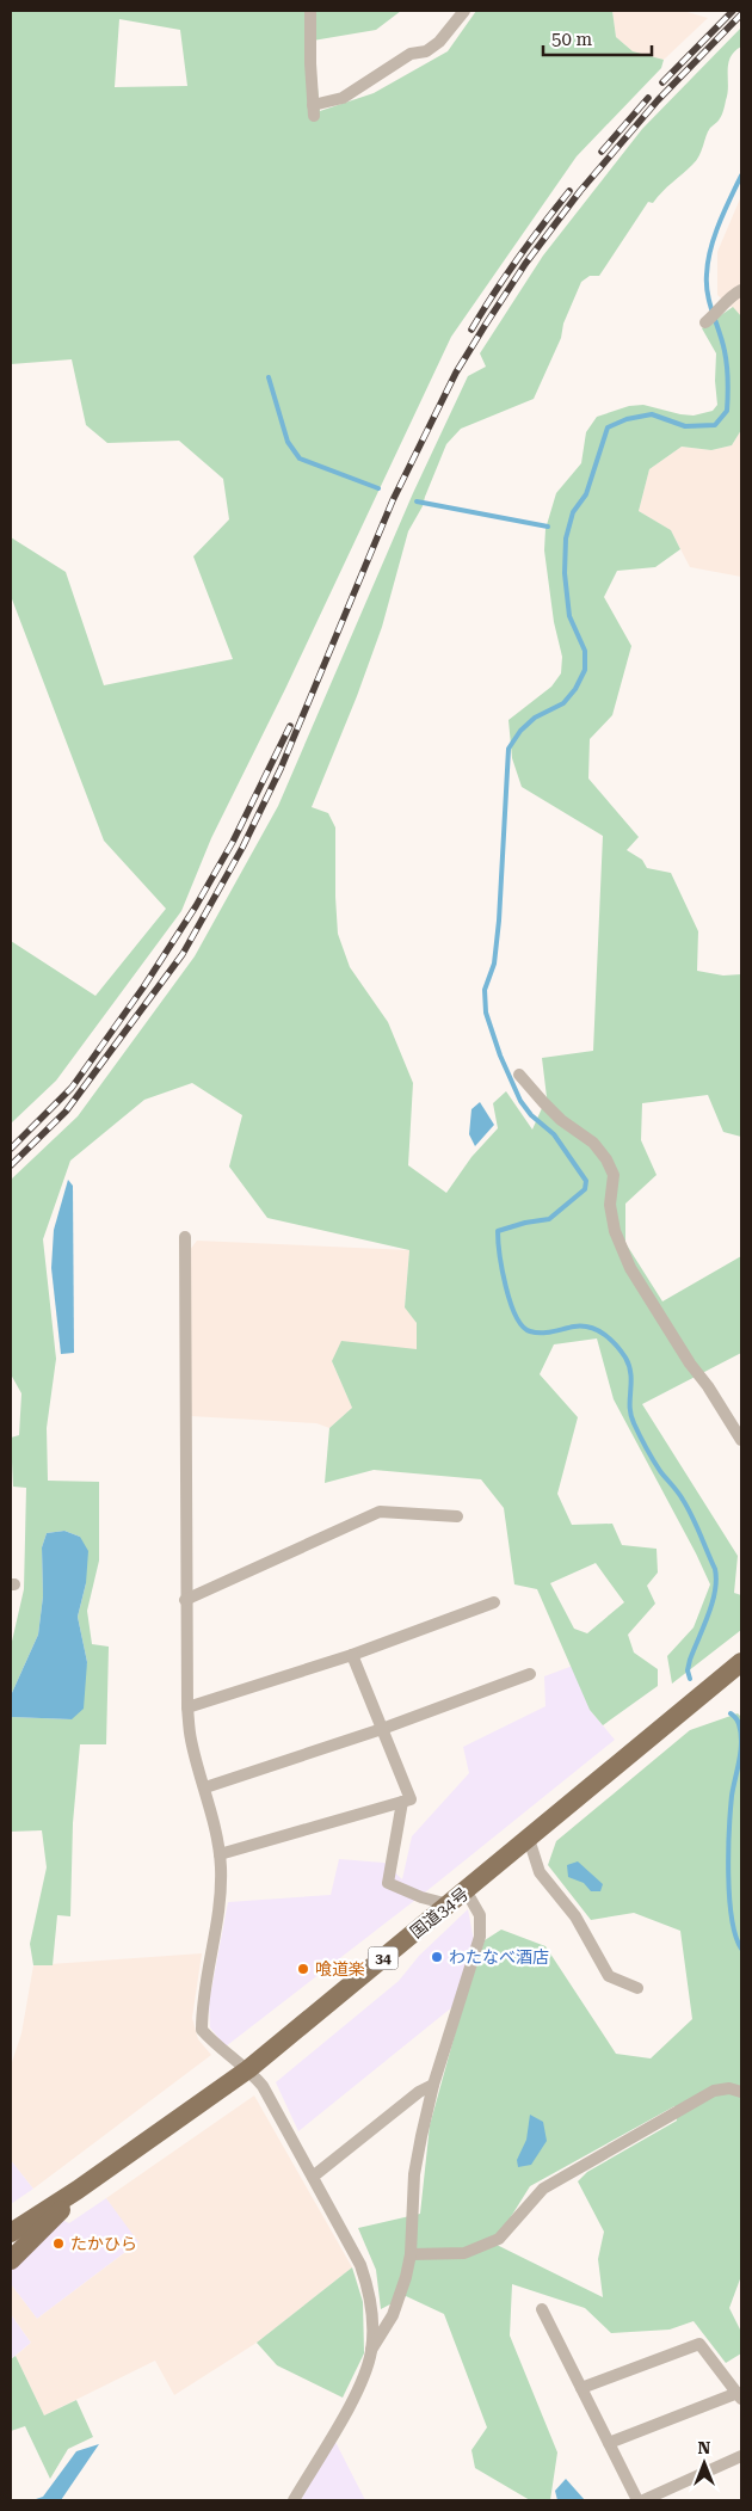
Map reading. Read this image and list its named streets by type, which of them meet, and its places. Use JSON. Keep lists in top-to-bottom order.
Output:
{
  "streets": {
    "highway": ["国道34号", "34"]
  },
  "places": ["わたなべ酒店", "喰道楽", "たかひら"],
  "scale_bar": "50 m",
  "north": "top"
}
